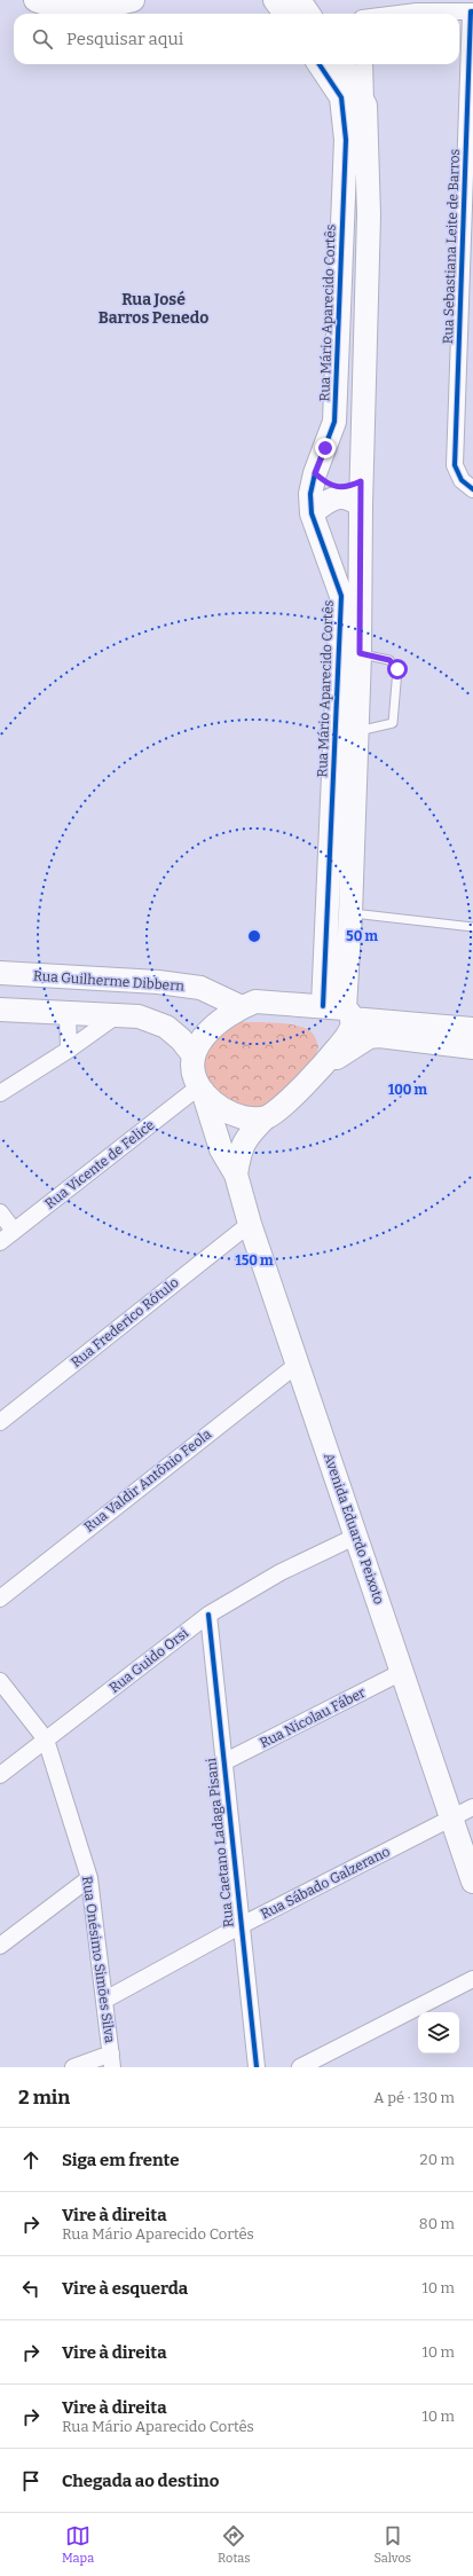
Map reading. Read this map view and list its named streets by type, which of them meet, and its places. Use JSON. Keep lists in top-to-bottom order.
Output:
{
  "streets": {
    "street": [
      "Rua Sebastiana Leite de Barros",
      "Rua Mário Aparecido Cortês",
      "Rua Guilherme Dibbern",
      "Rua Vicente de Felice",
      "Rua Frederico Rótulo",
      "Rua Valdir Antônio Feola",
      "Avenida Eduardo Peixoto",
      "Rua Guido Orsi",
      "Rua Nicolau Fáber",
      "Rua Caetano Ladaga Pisani",
      "Rua Sábado Galzerano",
      "Rua Onésimo Simões Silva"
    ]
  },
  "crossings": [
    ["Rua Mário Aparecido Cortês", "Rua Guilherme Dibbern"],
    ["Rua Mário Aparecido Cortês", "Rua Vicente de Felice"],
    ["Rua Mário Aparecido Cortês", "Avenida Eduardo Peixoto"],
    ["Rua Guilherme Dibbern", "Rua Vicente de Felice"],
    ["Rua Guilherme Dibbern", "Avenida Eduardo Peixoto"],
    ["Rua Vicente de Felice", "Avenida Eduardo Peixoto"],
    ["Rua Frederico Rótulo", "Avenida Eduardo Peixoto"],
    ["Rua Valdir Antônio Feola", "Avenida Eduardo Peixoto"],
    ["Avenida Eduardo Peixoto", "Rua Guido Orsi"],
    ["Avenida Eduardo Peixoto", "Rua Nicolau Fáber"],
    ["Avenida Eduardo Peixoto", "Rua Sábado Galzerano"],
    ["Rua Guido Orsi", "Rua Caetano Ladaga Pisani"],
    ["Rua Guido Orsi", "Rua Onésimo Simões Silva"],
    ["Rua Nicolau Fáber", "Rua Caetano Ladaga Pisani"],
    ["Rua Caetano Ladaga Pisani", "Rua Sábado Galzerano"],
    ["Rua Sábado Galzerano", "Rua Onésimo Simões Silva"]
  ],
  "districts": ["Rua José Barros Penedo"],
  "page": {
    "search": "Pesquisar aqui",
    "heading": ["2 min", "A pé · 130 m"],
    "list": [
      ["Siga em frente", "20 m"],
      ["Vire à direita", "Rua Mário Aparecido Cortês", "80 m"],
      ["Vire à esquerda", "10 m"],
      ["Vire à direita", "10 m"],
      ["Vire à direita", "Rua Mário Aparecido Cortês", "10 m"],
      "Chegada ao destino"
    ],
    "nav": ["Mapa", "Rotas", "Salvos"]
  },
  "rings": ["50 m", "100 m", "150 m"]
}
